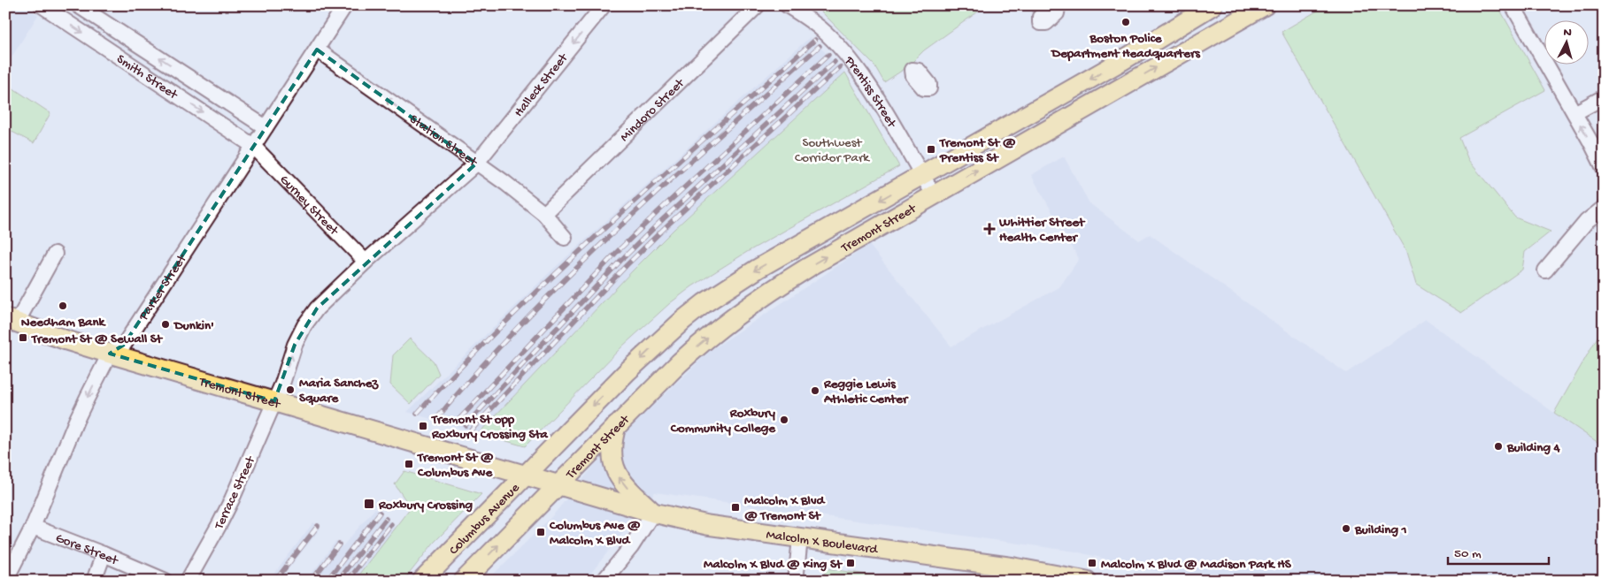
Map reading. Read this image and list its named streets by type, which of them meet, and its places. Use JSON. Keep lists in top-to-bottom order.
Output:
{
  "streets": {
    "main road": ["Tremont Street", "Columbus Avenue", "Malcolm X Boulevard"],
    "street": [
      "Smith Street",
      "Halleck Street",
      "Prentiss Street",
      "Mindoro Street",
      "Station Street",
      "Gurney Street",
      "Parker Street",
      "Terrace Street",
      "Gore Street"
    ]
  },
  "crossings": [
    ["Smith Street", "Gurney Street"],
    ["Smith Street", "Parker Street"],
    ["Halleck Street", "Station Street"],
    ["Prentiss Street", "Tremont Street"],
    ["Mindoro Street", "Station Street"],
    ["Station Street", "Parker Street"],
    ["Gurney Street", "Parker Street"],
    ["Tremont Street", "Parker Street"],
    ["Tremont Street", "Terrace Street"],
    ["Tremont Street", "Columbus Avenue"],
    ["Tremont Street", "Malcolm X Boulevard"],
    ["Parker Street", "Gore Street"]
  ],
  "one_way": ["Halleck Street", "Station Street"],
  "parks": ["Southwest Corridor Park"],
  "places": {
    "other": [
      "Boston Police Department Headquarters",
      "Needham Bank",
      "Dunkin'",
      "Maria Sanchez Square",
      "Reggie Lewis Athletic Center",
      "Roxbury Community College",
      "Building 4",
      "Building 1"
    ],
    "transit": [
      "Tremont St @ Prentiss St",
      "Tremont St @ Sewall St",
      "Tremont St opp Roxbury Crossing Sta",
      "Tremont St @ Columbus Ave",
      "Roxbury Crossing",
      "Malcolm X Blvd @ Tremont St",
      "Columbus Ave @ Malcolm X Blvd",
      "Malcolm X Blvd @ King St",
      "Malcolm X Blvd @ Madison Park HS"
    ],
    "health": ["Whittier Street Health Center"]
  },
  "scale_bar": "50 m",
  "north": "top"
}
